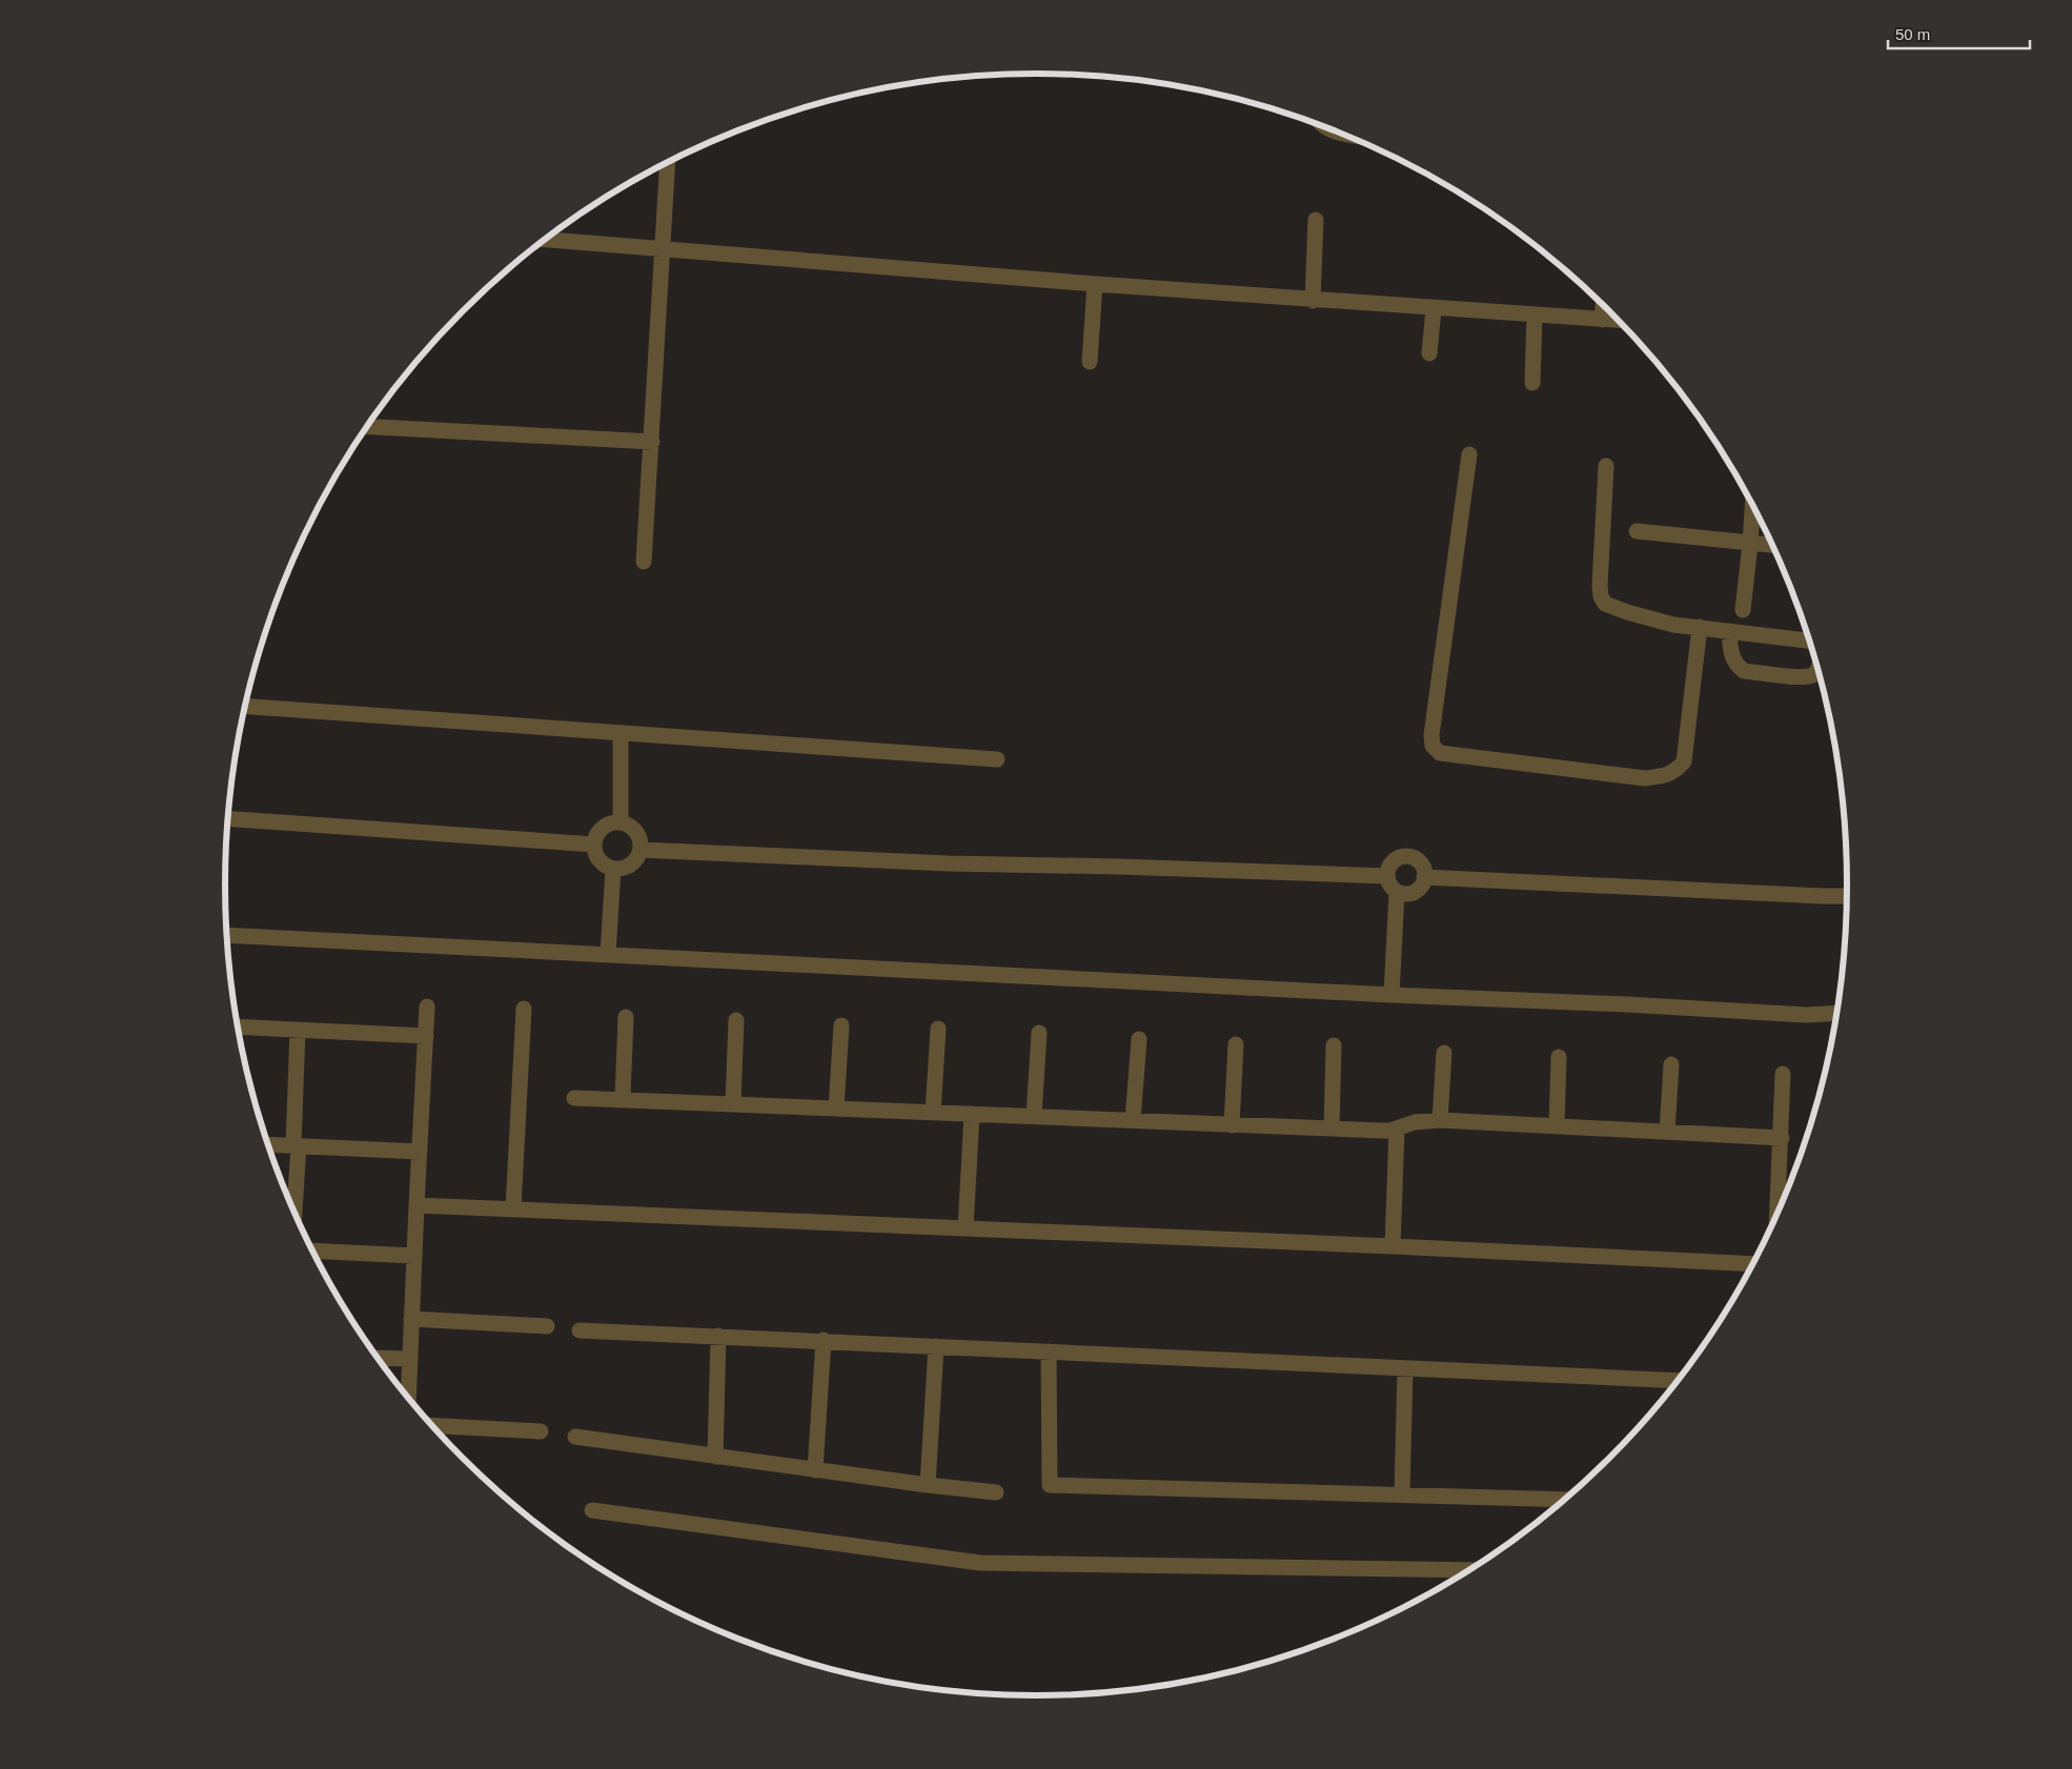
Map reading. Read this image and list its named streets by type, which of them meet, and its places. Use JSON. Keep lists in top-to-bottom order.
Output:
{
  "scale_bar": "50 m"
}
